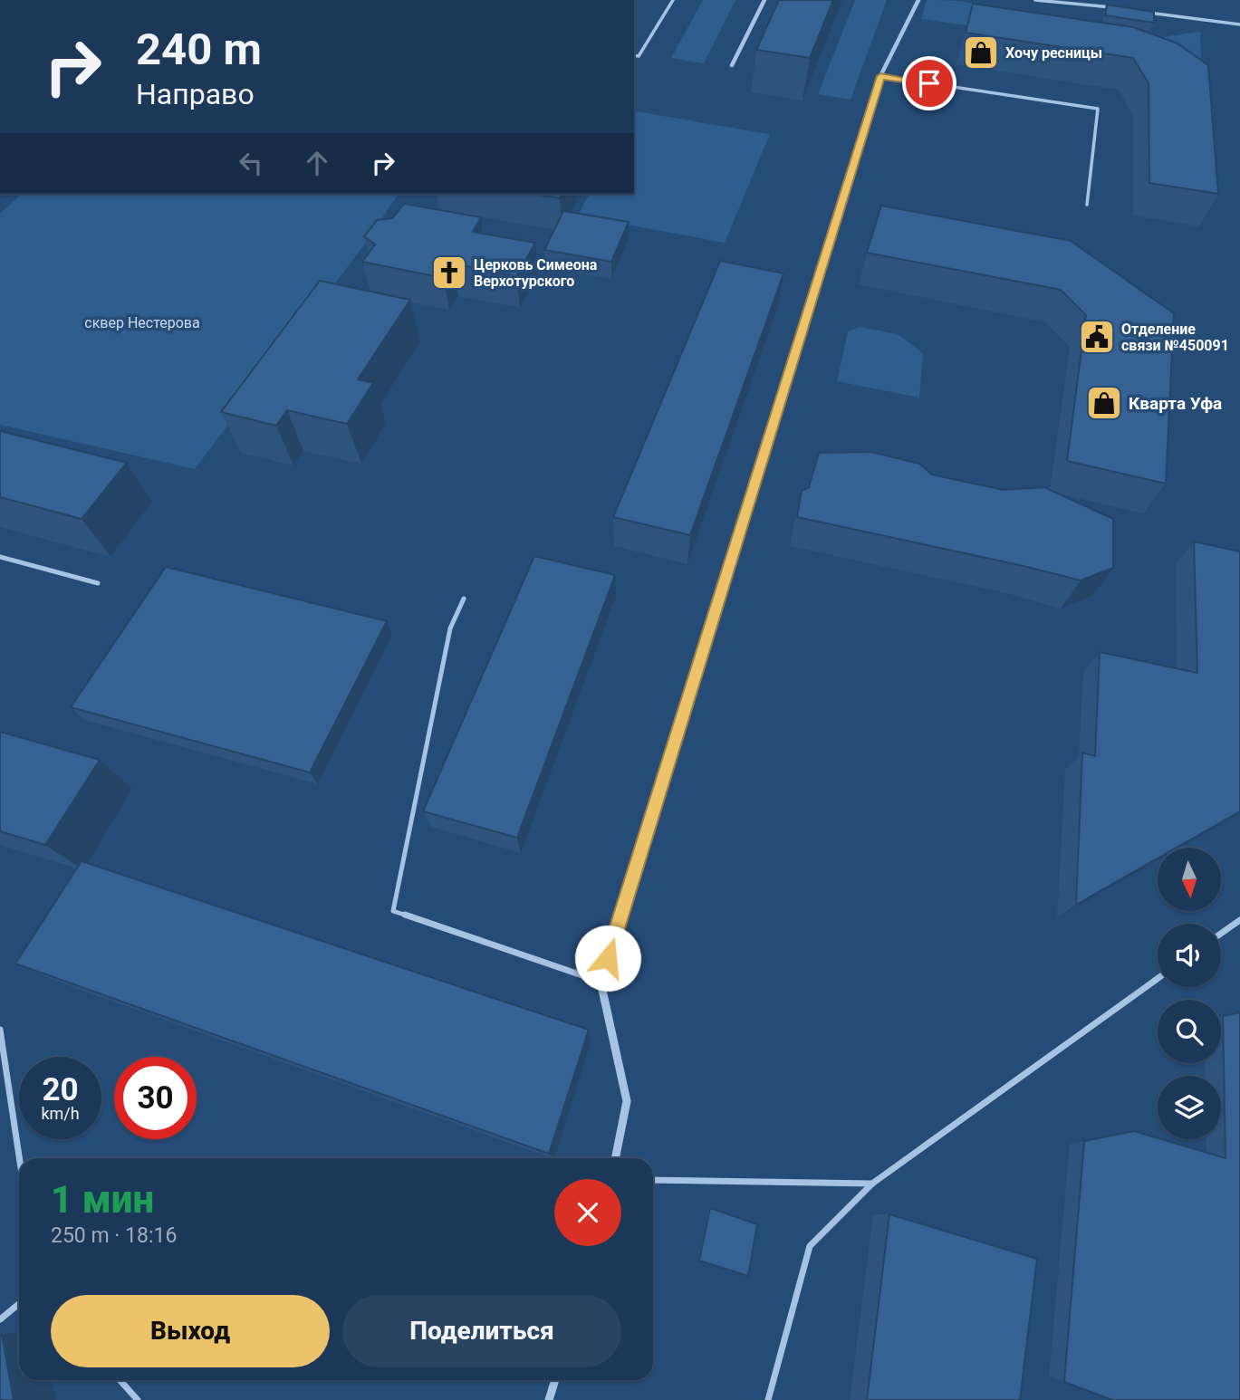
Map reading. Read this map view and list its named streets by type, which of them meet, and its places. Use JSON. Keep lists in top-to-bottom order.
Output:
{
  "parks": ["сквер Нестерова"],
  "places": {
    "shop": ["Хочу ресницы", "Кварта Уфа"],
    "church": ["Церковь Симеона Верхотурского"],
    "public building": ["Отделение связи №450091"]
  },
  "north": "bottom",
  "page": {
    "turn": ["240 m", "Направо"],
    "speed": "20 km/h",
    "limit": "30",
    "heading": ["1 мин", "250 m · 18:16"],
    "buttons": ["Выход", "Поделиться"]
  }
}
